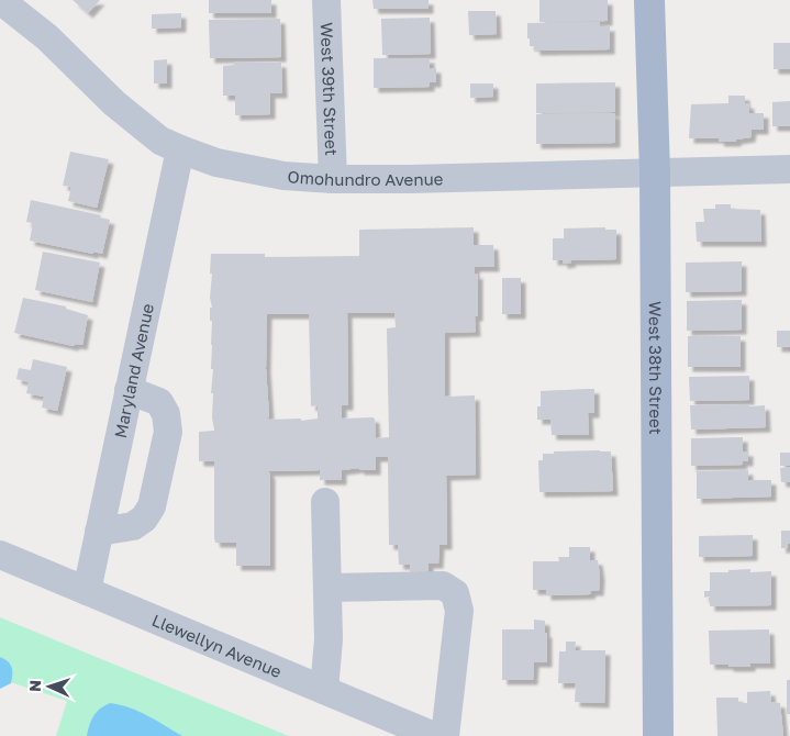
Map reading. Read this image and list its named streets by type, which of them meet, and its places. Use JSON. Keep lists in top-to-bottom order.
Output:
{
  "streets": {
    "main road": ["West 38th Street"],
    "street": [
      "West 39th Street",
      "Omohundro Avenue",
      "Maryland Avenue",
      "Llewellyn Avenue"
    ]
  },
  "crossings": [
    ["West 39th Street", "Omohundro Avenue"],
    ["Omohundro Avenue", "West 38th Street"],
    ["Omohundro Avenue", "Maryland Avenue"],
    ["Maryland Avenue", "Llewellyn Avenue"]
  ],
  "north": "left"
}
